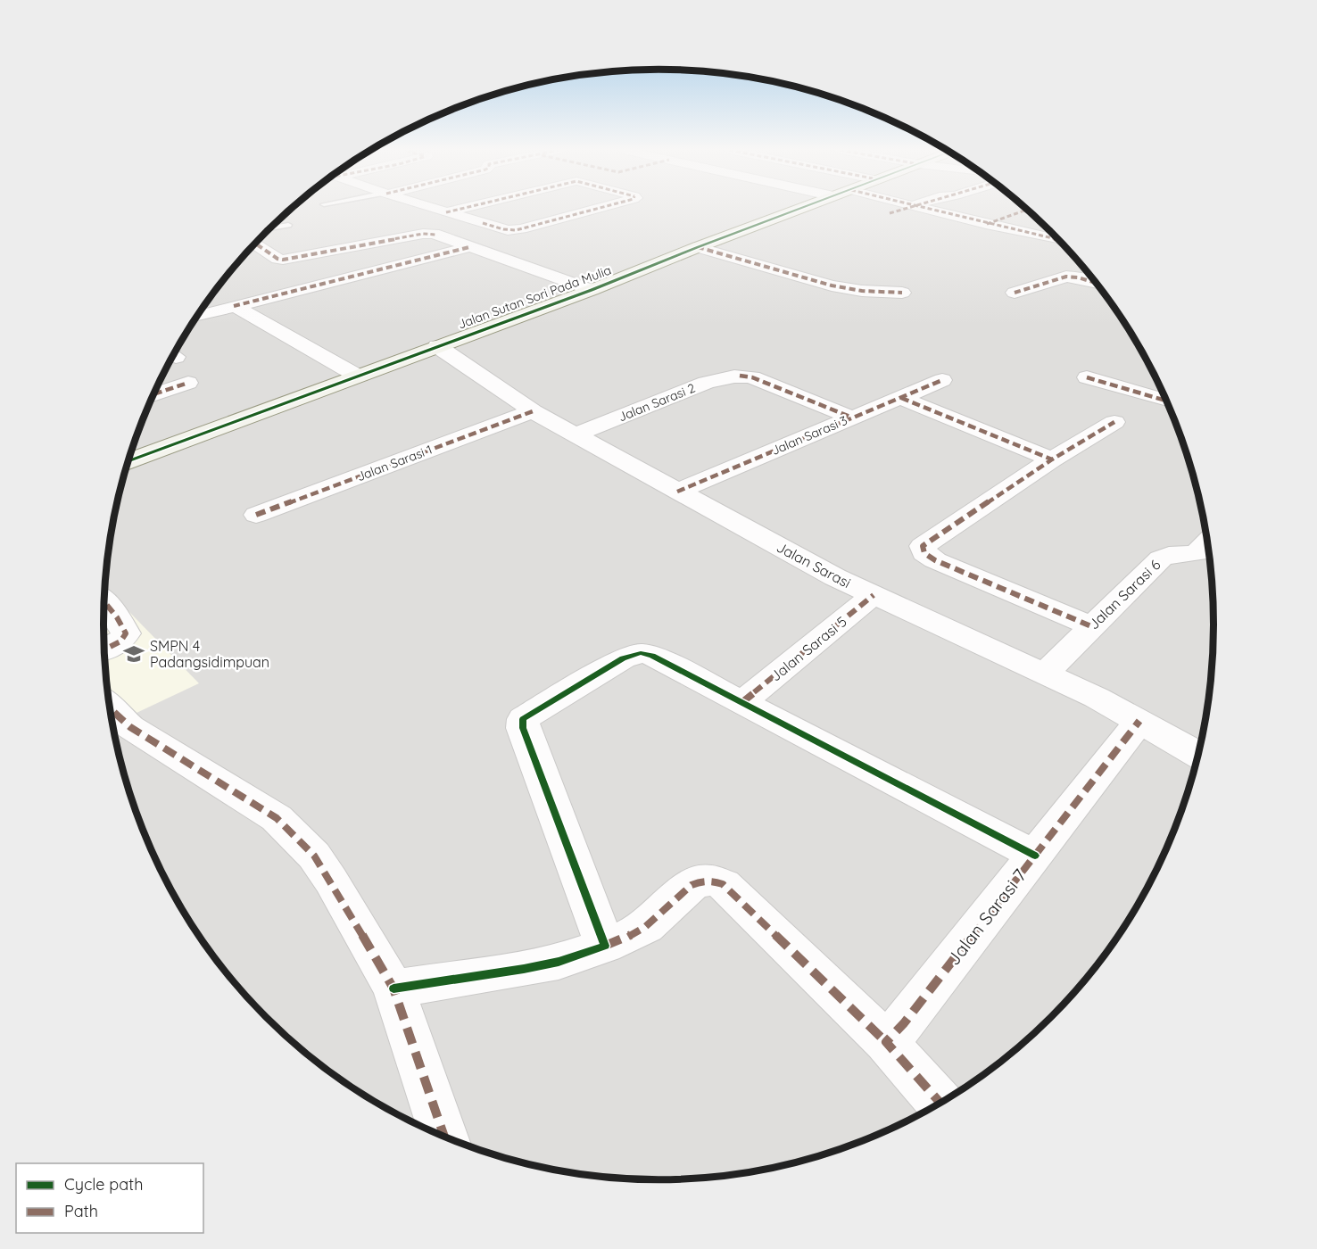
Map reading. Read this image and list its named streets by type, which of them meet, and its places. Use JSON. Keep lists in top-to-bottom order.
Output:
{
  "streets": {
    "street": [
      "Jalan Sutan Sori Pada Mulia",
      "Jalan Sarasi 2",
      "Jalan Sarasi 3",
      "Jalan Sarasi 1",
      "Jalan Sarasi",
      "Jalan Sarasi 6",
      "Jalan Sarasi 5",
      "Jalan Sarasi 7"
    ]
  },
  "crossings": [
    ["Jalan Sutan Sori Pada Mulia", "Jalan Sarasi"],
    ["Jalan Sarasi 2", "Jalan Sarasi 3"],
    ["Jalan Sarasi 2", "Jalan Sarasi"],
    ["Jalan Sarasi 3", "Jalan Sarasi"],
    ["Jalan Sarasi 1", "Jalan Sarasi"],
    ["Jalan Sarasi", "Jalan Sarasi 6"],
    ["Jalan Sarasi", "Jalan Sarasi 5"],
    ["Jalan Sarasi", "Jalan Sarasi 7"]
  ],
  "places": {
    "school or university": ["SMPN 4 Padangsidimpuan"]
  },
  "legend": ["Cycle path", "Path"]
}
